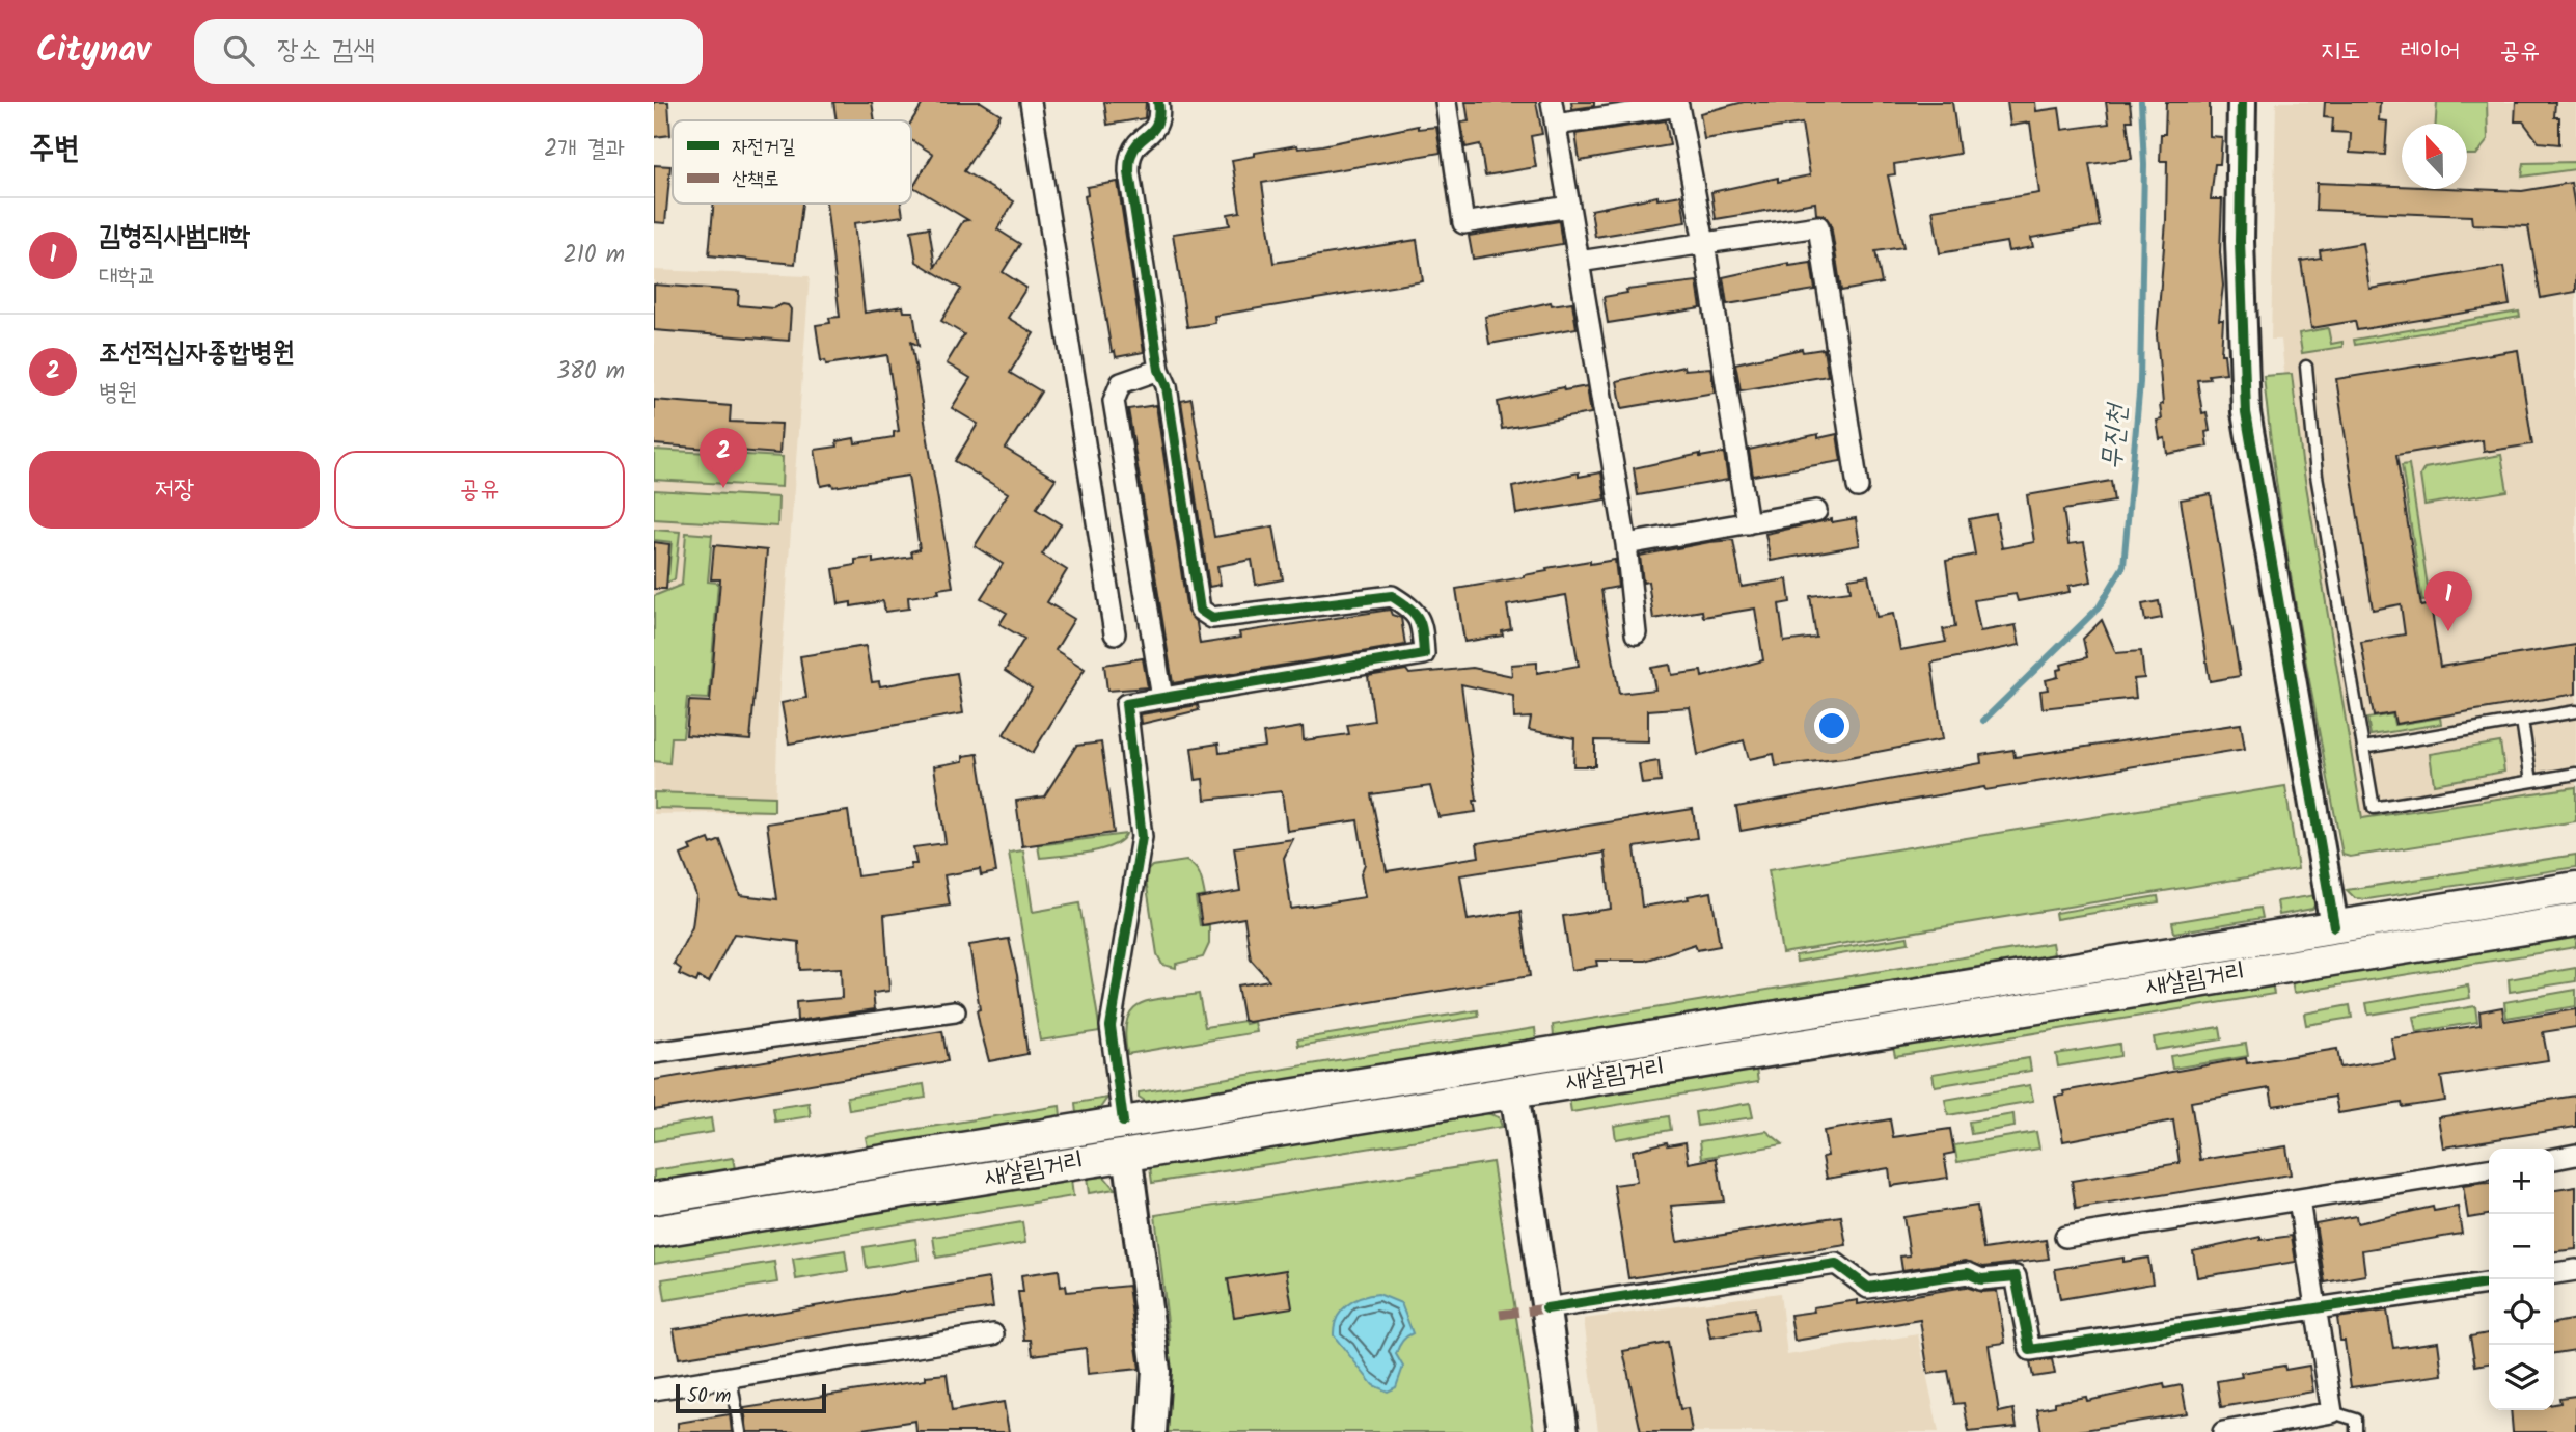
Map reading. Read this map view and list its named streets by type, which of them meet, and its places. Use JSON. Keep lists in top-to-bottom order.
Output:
{
  "streets": {
    "main road": ["새살림거리"]
  },
  "water": ["무진천"],
  "legend": ["자전거길", "산책로"],
  "scale_bar": "50 m",
  "north": "top",
  "page": {
    "header": "Citynav",
    "search": "장소 검색",
    "nav": ["지도", "레이어", "공유"],
    "heading": ["주변", "2개 결과"],
    "list": [
      {
        "mark": "1",
        "name": "김형직사범대학",
        "note": "대학교",
        "value": "210 m"
      },
      {
        "mark": "2",
        "name": "조선적십자종합병원",
        "note": "병원",
        "value": "380 m"
      }
    ],
    "pins": ["2", "1"],
    "buttons": ["저장", "공유"],
    "map_buttons": ["+", "−"],
    "scale": "50 m"
  }
}
